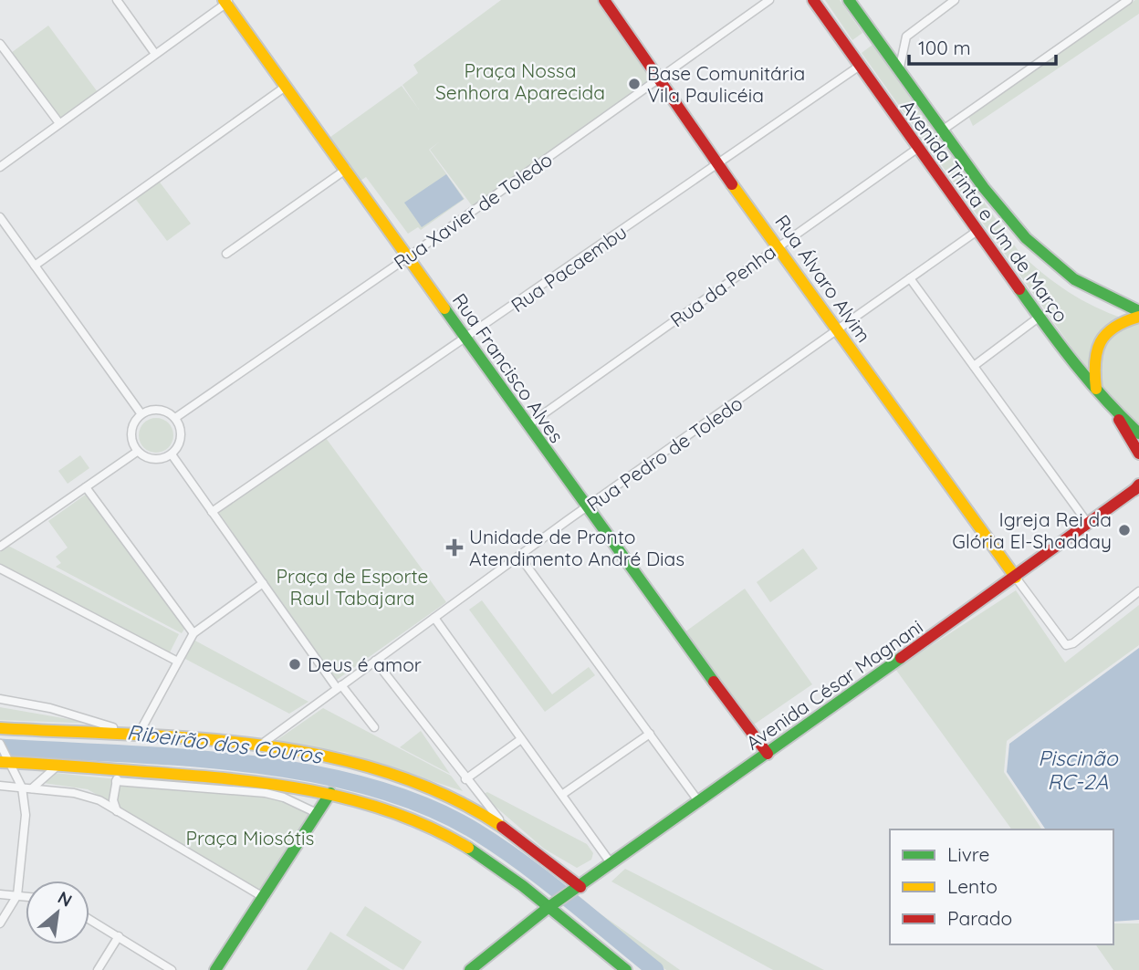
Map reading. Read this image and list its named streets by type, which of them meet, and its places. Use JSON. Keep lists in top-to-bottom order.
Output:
{
  "streets": {
    "main road": [
      "Avenida Trinta e Um de Março",
      "Rua Álvaro Alvim",
      "Rua Francisco Alves",
      "Avenida César Magnani"
    ],
    "street": [
      "Rua Xavier de Toledo",
      "Rua Pacaembu",
      "Rua da Penha",
      "Rua Pedro de Toledo"
    ]
  },
  "crossings": [
    ["Rua Xavier de Toledo", "Rua Álvaro Alvim"],
    ["Rua Xavier de Toledo", "Rua Francisco Alves"],
    ["Avenida Trinta e Um de Março", "Rua Pacaembu"],
    ["Avenida Trinta e Um de Março", "Rua da Penha"],
    ["Avenida Trinta e Um de Março", "Rua Pedro de Toledo"],
    ["Rua Pacaembu", "Rua Álvaro Alvim"],
    ["Rua Pacaembu", "Rua Francisco Alves"],
    ["Rua Álvaro Alvim", "Rua da Penha"],
    ["Rua Álvaro Alvim", "Rua Pedro de Toledo"],
    ["Rua Álvaro Alvim", "Avenida César Magnani"],
    ["Rua da Penha", "Rua Francisco Alves"],
    ["Rua Francisco Alves", "Rua Pedro de Toledo"],
    ["Rua Francisco Alves", "Avenida César Magnani"]
  ],
  "water": ["Ribeirão dos Couros", "Piscinão RC-2A"],
  "parks": ["Praça Nossa Senhora Aparecida", "Praça de Esporte Raul Tabajara", "Praça Miosótis"],
  "places": {
    "other": ["Base Comunitária Vila Paulicéia", "Igreja Rei da Glória El-Shadday", "Deus é amor"],
    "health": ["Unidade de Pronto Atendimento André Dias"]
  },
  "legend": ["Livre", "Lento", "Parado"],
  "scale_bar": "100 m",
  "north": "top right"
}
